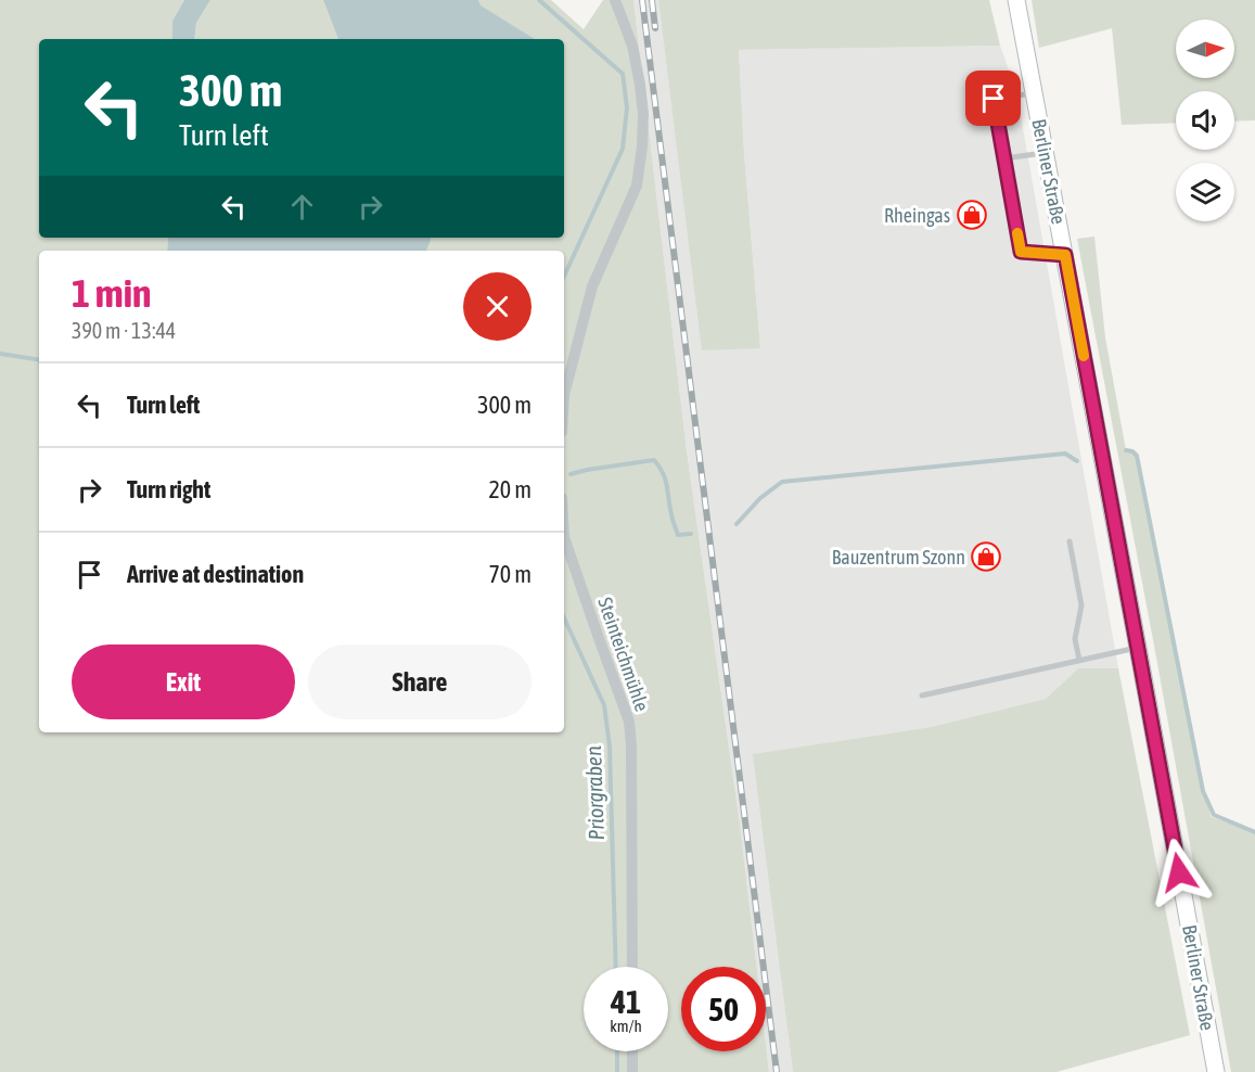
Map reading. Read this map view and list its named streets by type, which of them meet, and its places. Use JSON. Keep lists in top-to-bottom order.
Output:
{
  "streets": {
    "main road": ["Berliner Straße"],
    "street": ["Steinteichmühle"]
  },
  "water": ["Priorgraben"],
  "places": {
    "shop": ["Rheingas", "Bauzentrum Szonn"]
  },
  "north": "right",
  "page": {
    "turn": ["300 m", "Turn left"],
    "heading": ["1 min", "390 m · 13:44"],
    "list": [
      {
        "name": "Turn left",
        "value": "300 m"
      },
      {
        "name": "Turn right",
        "value": "20 m"
      },
      {
        "name": "Arrive at destination",
        "value": "70 m"
      }
    ],
    "buttons": ["Exit", "Share"],
    "speed": "41 km/h",
    "limit": "50"
  }
}
